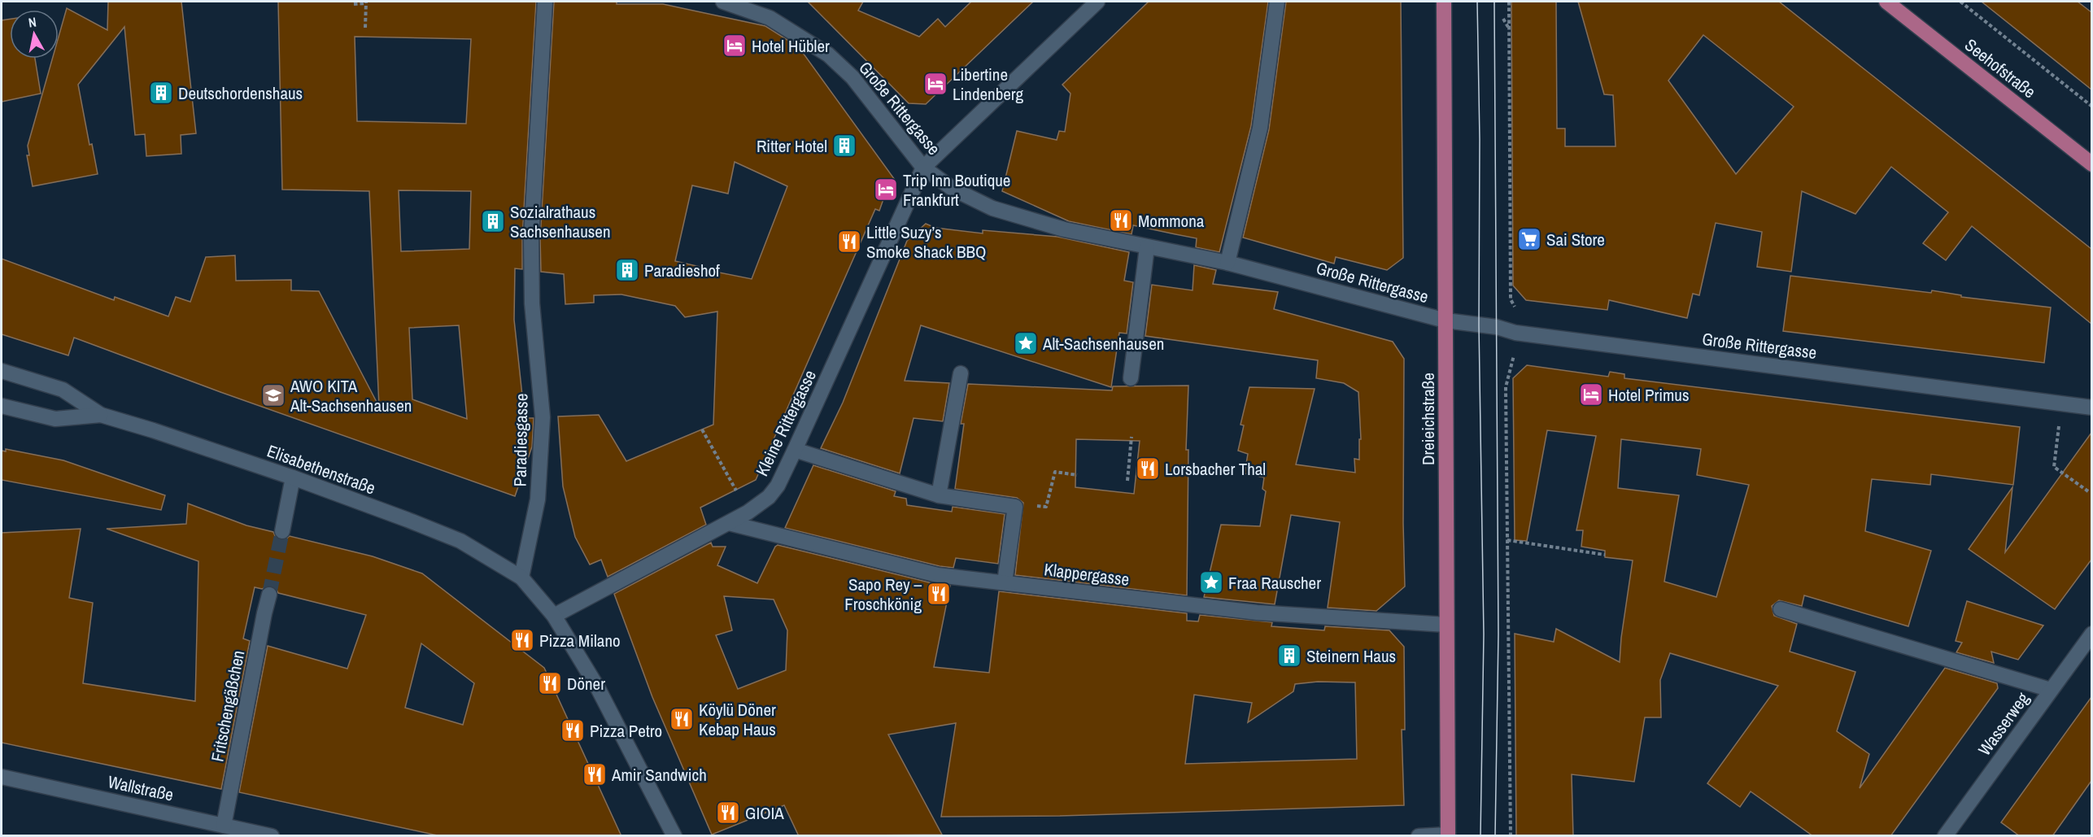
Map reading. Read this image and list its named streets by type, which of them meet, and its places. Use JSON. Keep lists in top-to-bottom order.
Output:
{
  "streets": {
    "main road": ["Seehofstraße", "Dreieichstraße"],
    "street": [
      "Große Rittergasse",
      "Kleine Rittergasse",
      "Paradiesgasse",
      "Elisabethenstraße",
      "Klappergasse",
      "Fritschengäßchen",
      "Wasserweg",
      "Wallstraße"
    ]
  },
  "crossings": [
    ["Große Rittergasse", "Dreieichstraße"],
    ["Große Rittergasse", "Kleine Rittergasse"],
    ["Dreieichstraße", "Klappergasse"],
    ["Kleine Rittergasse", "Klappergasse"],
    ["Paradiesgasse", "Elisabethenstraße"],
    ["Fritschengäßchen", "Wallstraße"]
  ],
  "places": {
    "hotel": [
      "Hotel Hübler",
      "Libertine Lindenberg",
      "Trip Inn Boutique Frankfurt",
      "Hotel Primus"
    ],
    "building": [
      "Deutschordenshaus",
      "Ritter Hotel",
      "Sozialrathaus Sachsenhausen",
      "Paradieshof",
      "Steinern Haus"
    ],
    "restaurant": [
      "Mommona",
      "Little Suzy’s Smoke Shack BBQ",
      "Lorsbacher Thal",
      "Sapo Rey – Froschkönig",
      "Pizza Milano",
      "Döner",
      "Köylü Döner Kebap Haus",
      "Pizza Petro",
      "Amir Sandwich",
      "GIOIA"
    ],
    "supermarket": ["Sai Store"],
    "place": ["Alt-Sachsenhausen", "Fraa Rauscher"],
    "school or university": ["AWO KITA Alt-Sachsenhausen"]
  },
  "north": "top"
}
